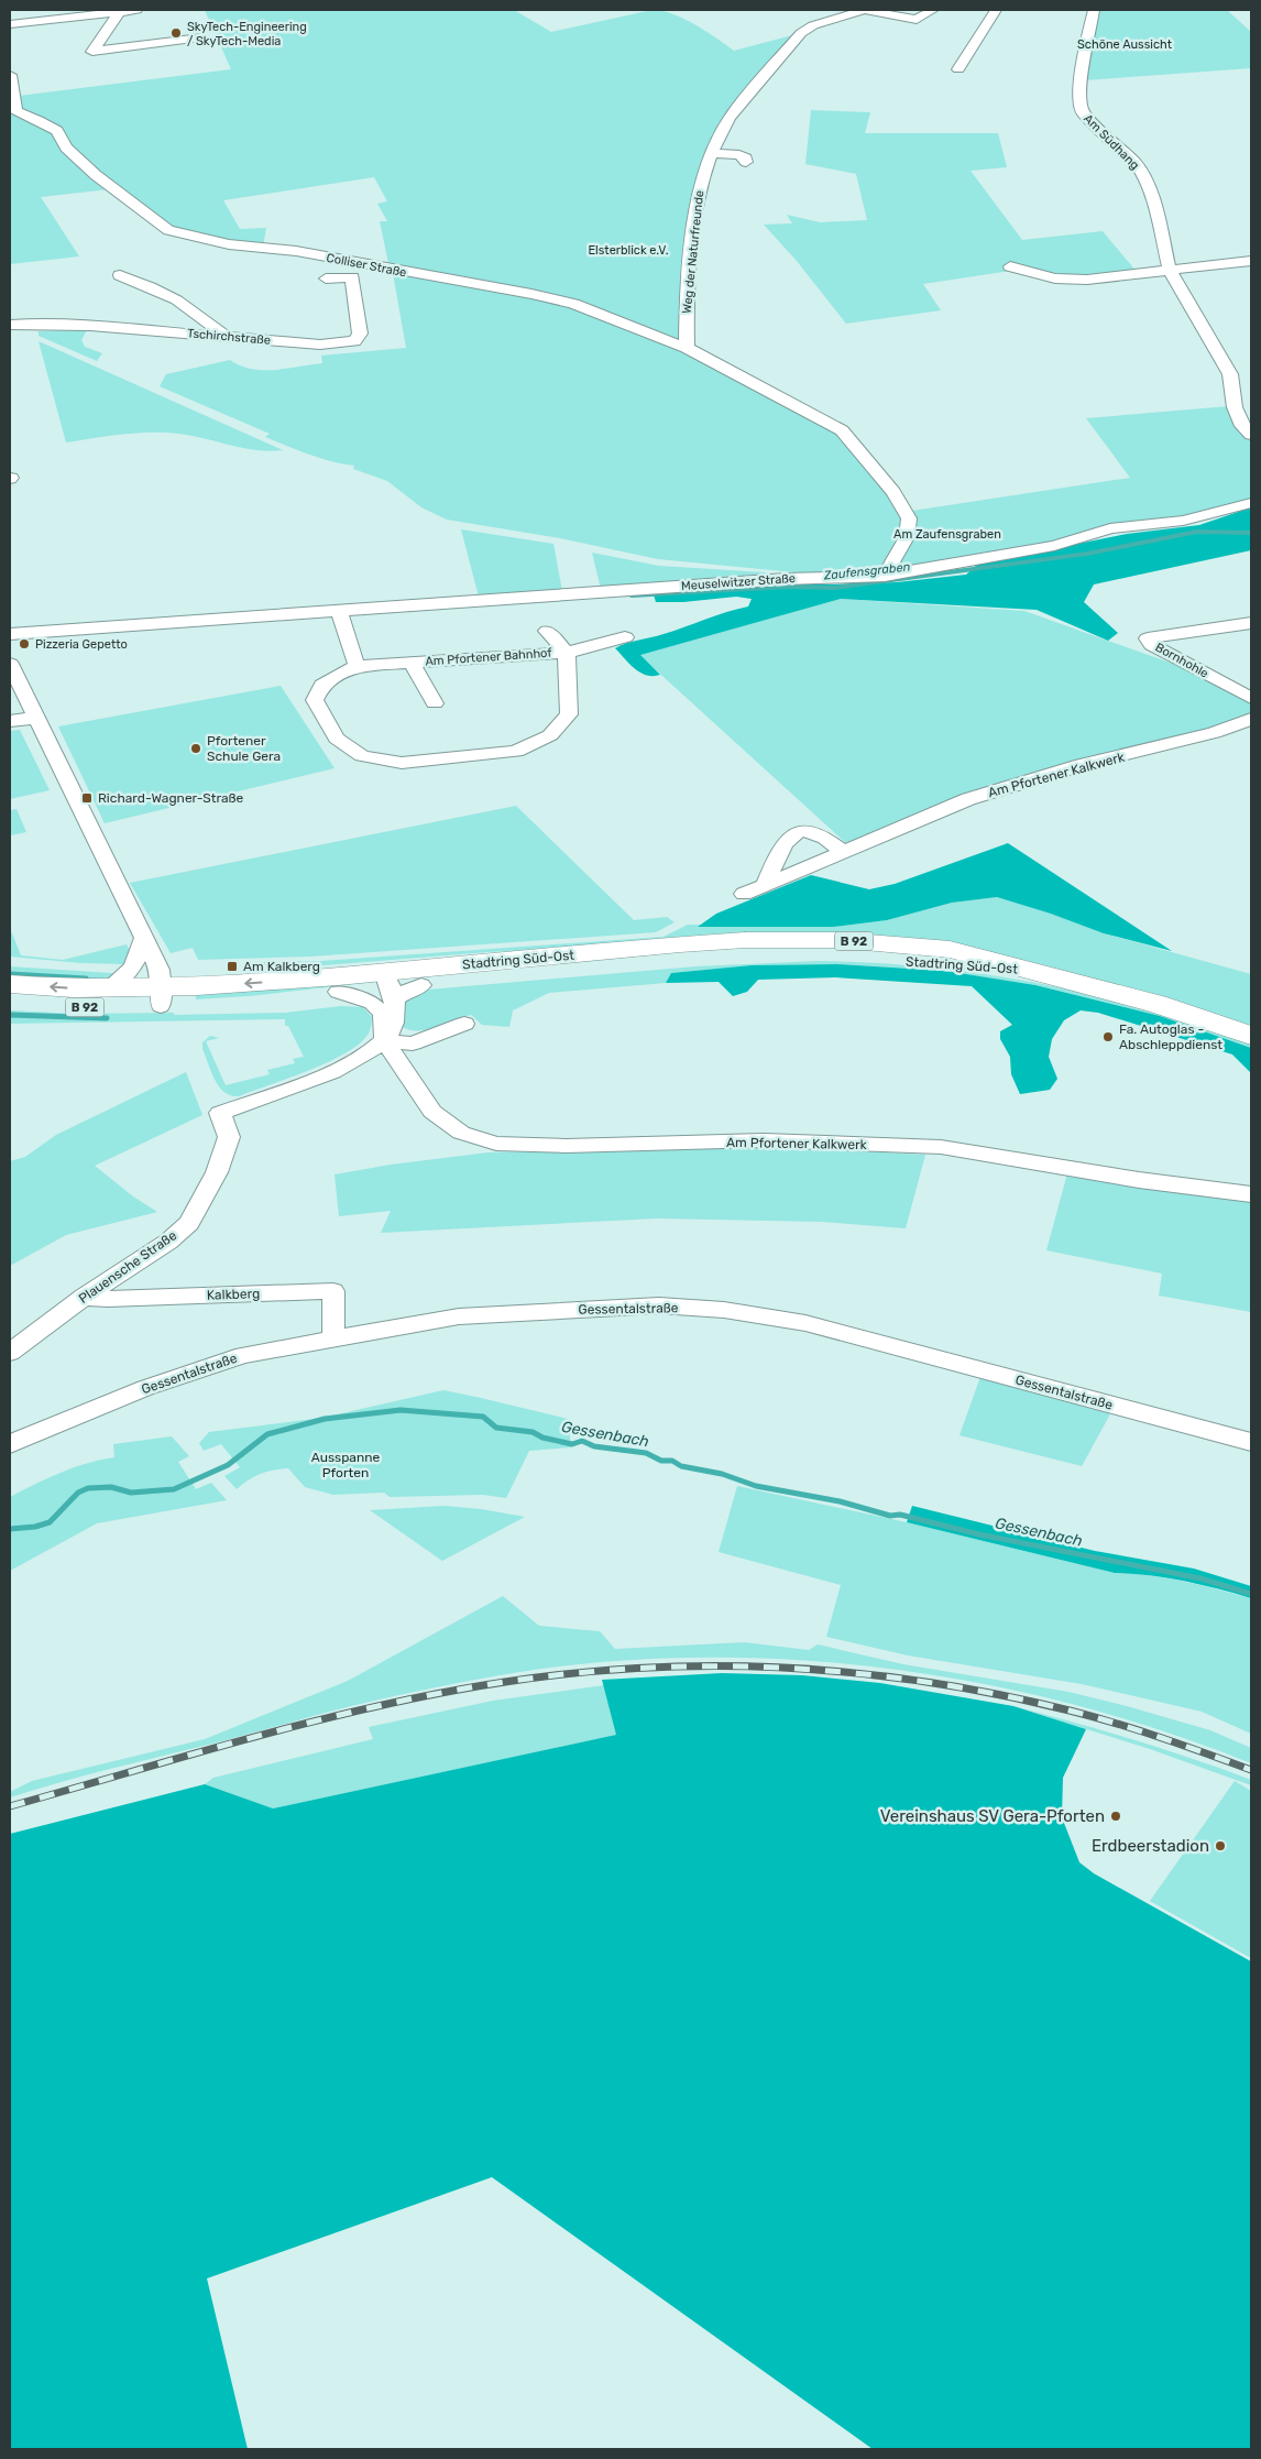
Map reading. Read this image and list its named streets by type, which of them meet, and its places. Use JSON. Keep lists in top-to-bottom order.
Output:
{
  "streets": {
    "main road": ["B 92", "Stadtring Süd-Ost"],
    "street": [
      "Am Südhang",
      "Weg der Naturfreunde",
      "Colliser Straße",
      "Tschirchstraße",
      "Meuselwitzer Straße",
      "Am Pfortener Bahnhof",
      "Bornhohle",
      "Am Pfortener Kalkwerk",
      "Plauensche Straße",
      "Kalkberg",
      "Gessentalstraße"
    ]
  },
  "crossings": [
    ["Weg der Naturfreunde", "Colliser Straße"],
    ["Colliser Straße", "Meuselwitzer Straße"],
    ["Am Pfortener Kalkwerk", "Plauensche Straße"],
    ["Plauensche Straße", "Kalkberg"],
    ["Kalkberg", "Gessentalstraße"]
  ],
  "water": ["Zaufensgraben", "Gessenbach"],
  "parks": [
    "Schöne Aussicht",
    "Elsterblick e.V.",
    "Am Zaufensgraben",
    "Ausspanne Pforten"
  ],
  "places": {
    "other": [
      "SkyTech-Engineering / SkyTech-Media",
      "Pizzeria Gepetto",
      "Pfortener Schule Gera",
      "Fa. Autoglas - Abschleppdienst",
      "Vereinshaus SV Gera-Pforten",
      "Erdbeerstadion"
    ],
    "transit": ["Richard-Wagner-Straße", "Am Kalkberg"]
  }
}
